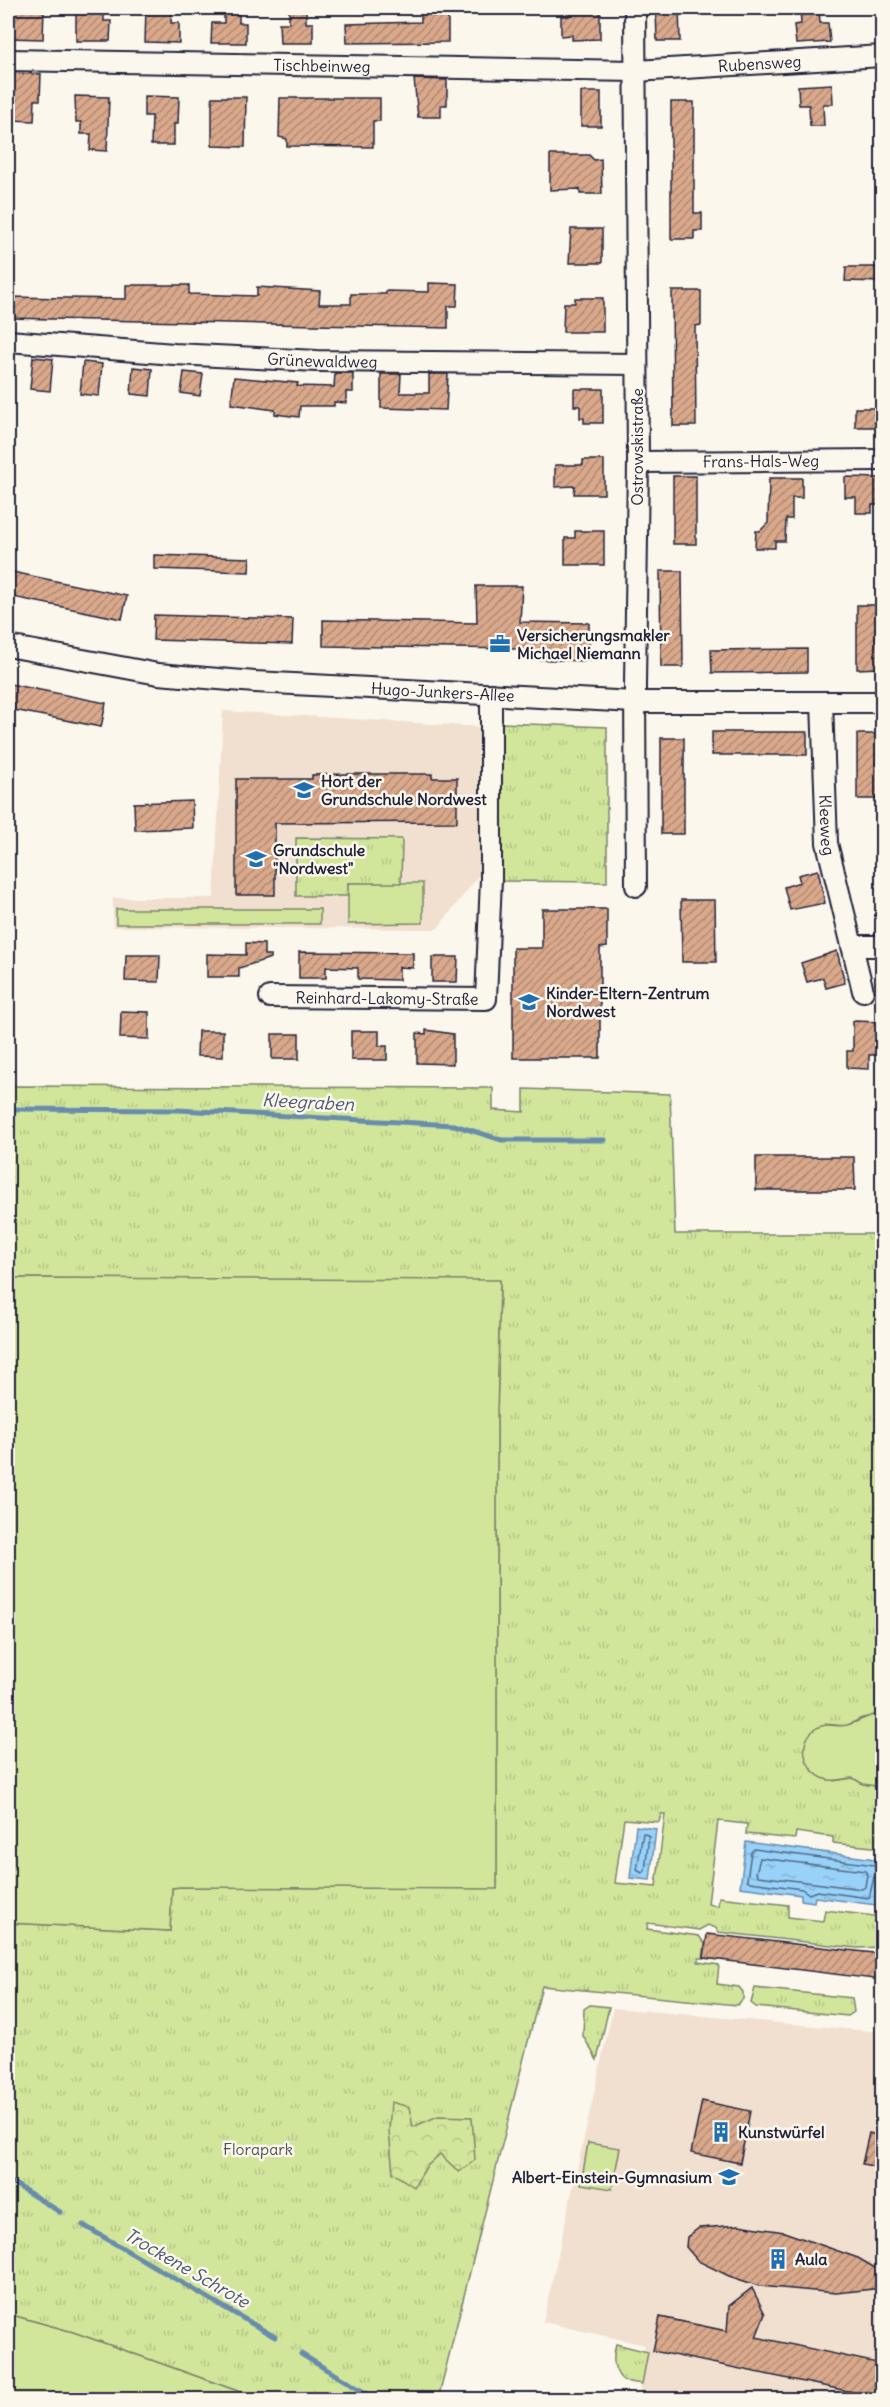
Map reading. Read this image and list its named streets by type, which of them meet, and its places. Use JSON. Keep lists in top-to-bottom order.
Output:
{
  "streets": {
    "street": [
      "Rubensweg",
      "Tischbeinweg",
      "Grünewaldweg",
      "Ostrowskistraße",
      "Frans-Hals-Weg",
      "Hugo-Junkers-Allee",
      "Kleeweg",
      "Reinhard-Lakomy-Straße"
    ]
  },
  "crossings": [
    ["Rubensweg", "Tischbeinweg"],
    ["Rubensweg", "Ostrowskistraße"],
    ["Tischbeinweg", "Ostrowskistraße"],
    ["Grünewaldweg", "Ostrowskistraße"],
    ["Ostrowskistraße", "Frans-Hals-Weg"],
    ["Ostrowskistraße", "Hugo-Junkers-Allee"],
    ["Hugo-Junkers-Allee", "Kleeweg"],
    ["Hugo-Junkers-Allee", "Reinhard-Lakomy-Straße"]
  ],
  "water": ["Kleegraben", "Trockene Schrote"],
  "parks": ["Florapark"],
  "places": {
    "office": ["Versicherungsmakler Michael Niemann"],
    "school or university": [
      "Hort der Grundschule Nordwest",
      "Grundschule \"Nordwest\"",
      "Kinder-Eltern-Zentrum Nordwest",
      "Albert-Einstein-Gymnasium"
    ],
    "building": ["Kunstwürfel", "Aula"]
  }
}
